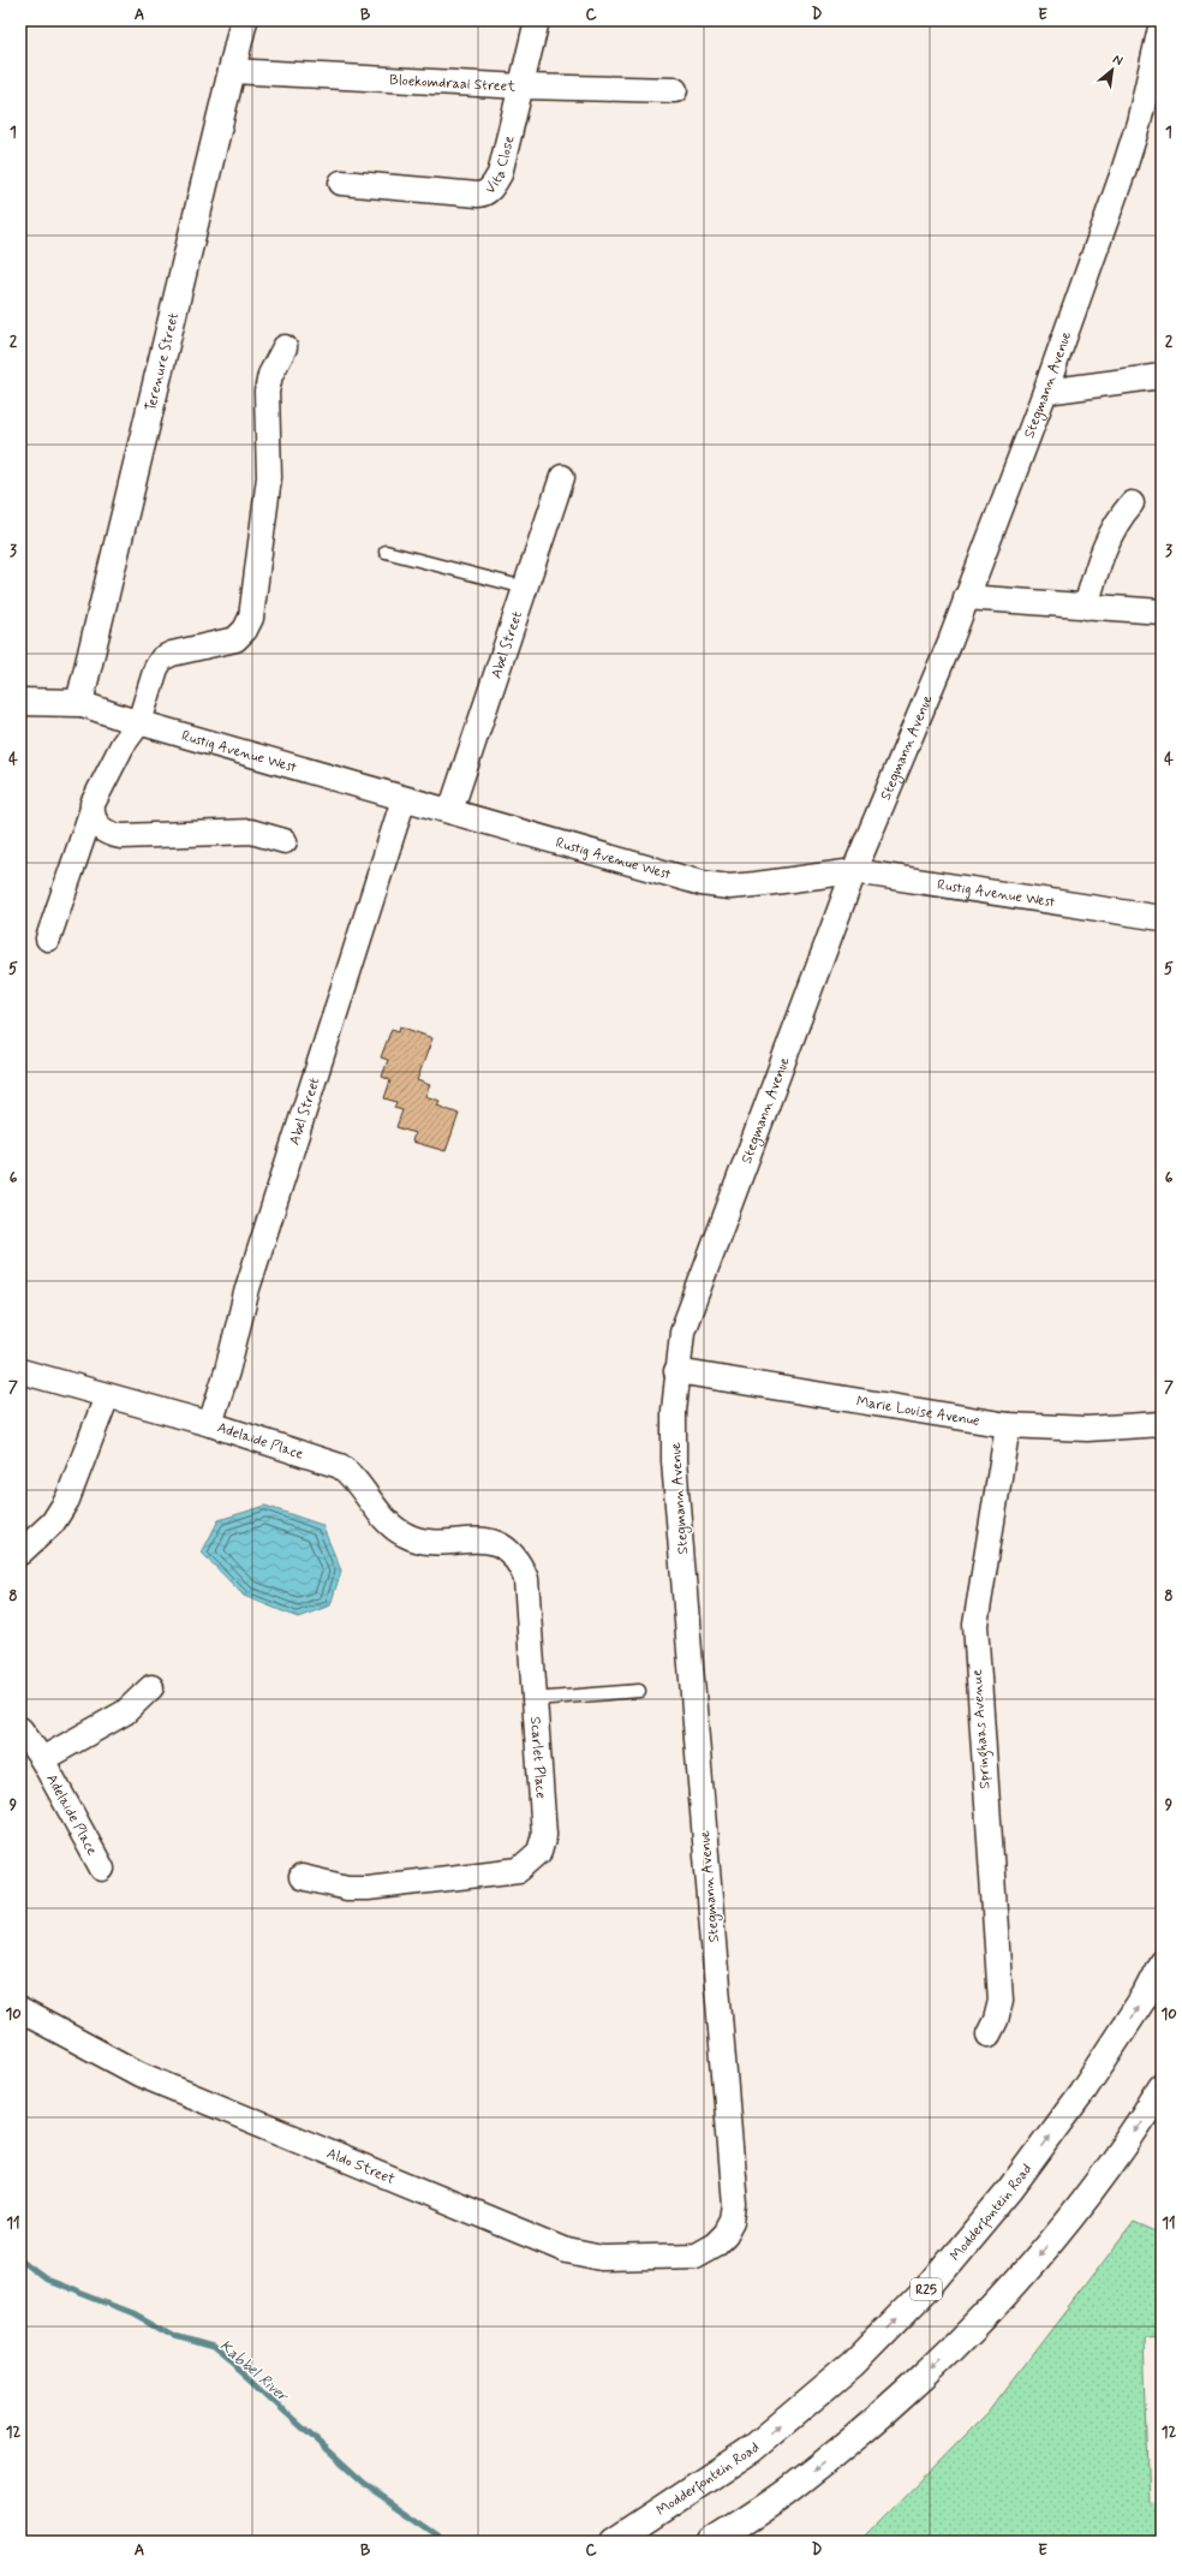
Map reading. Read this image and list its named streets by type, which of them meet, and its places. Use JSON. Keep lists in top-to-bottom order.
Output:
{
  "streets": {
    "main road": ["Terenure Street", "Modderfontein Road", "R25"],
    "street": [
      "Bloekomdraai Street",
      "Vita Close",
      "Stegmann Avenue",
      "Abel Street",
      "Rustig Avenue West",
      "Marie Louise Avenue",
      "Adelaide Place",
      "Springhaas Avenue",
      "Scarlet Place",
      "Aldo Street"
    ]
  },
  "crossings": [
    ["Bloekomdraai Street", "Vita Close"],
    ["Bloekomdraai Street", "Terenure Street"],
    ["Terenure Street", "Rustig Avenue West"],
    ["Stegmann Avenue", "Rustig Avenue West"],
    ["Stegmann Avenue", "Marie Louise Avenue"],
    ["Stegmann Avenue", "Aldo Street"],
    ["Abel Street", "Rustig Avenue West"],
    ["Abel Street", "Adelaide Place"],
    ["Marie Louise Avenue", "Springhaas Avenue"],
    ["Adelaide Place", "Scarlet Place"]
  ],
  "water": ["Kabbel River"],
  "north": "top right",
  "grid": {
    "columns": [
      "A",
      "B",
      "C",
      "D",
      "E"
    ],
    "rows": [
      "1",
      "2",
      "3",
      "4",
      "5",
      "6",
      "7",
      "8",
      "9",
      "10",
      "11",
      "12"
    ]
  }
}
